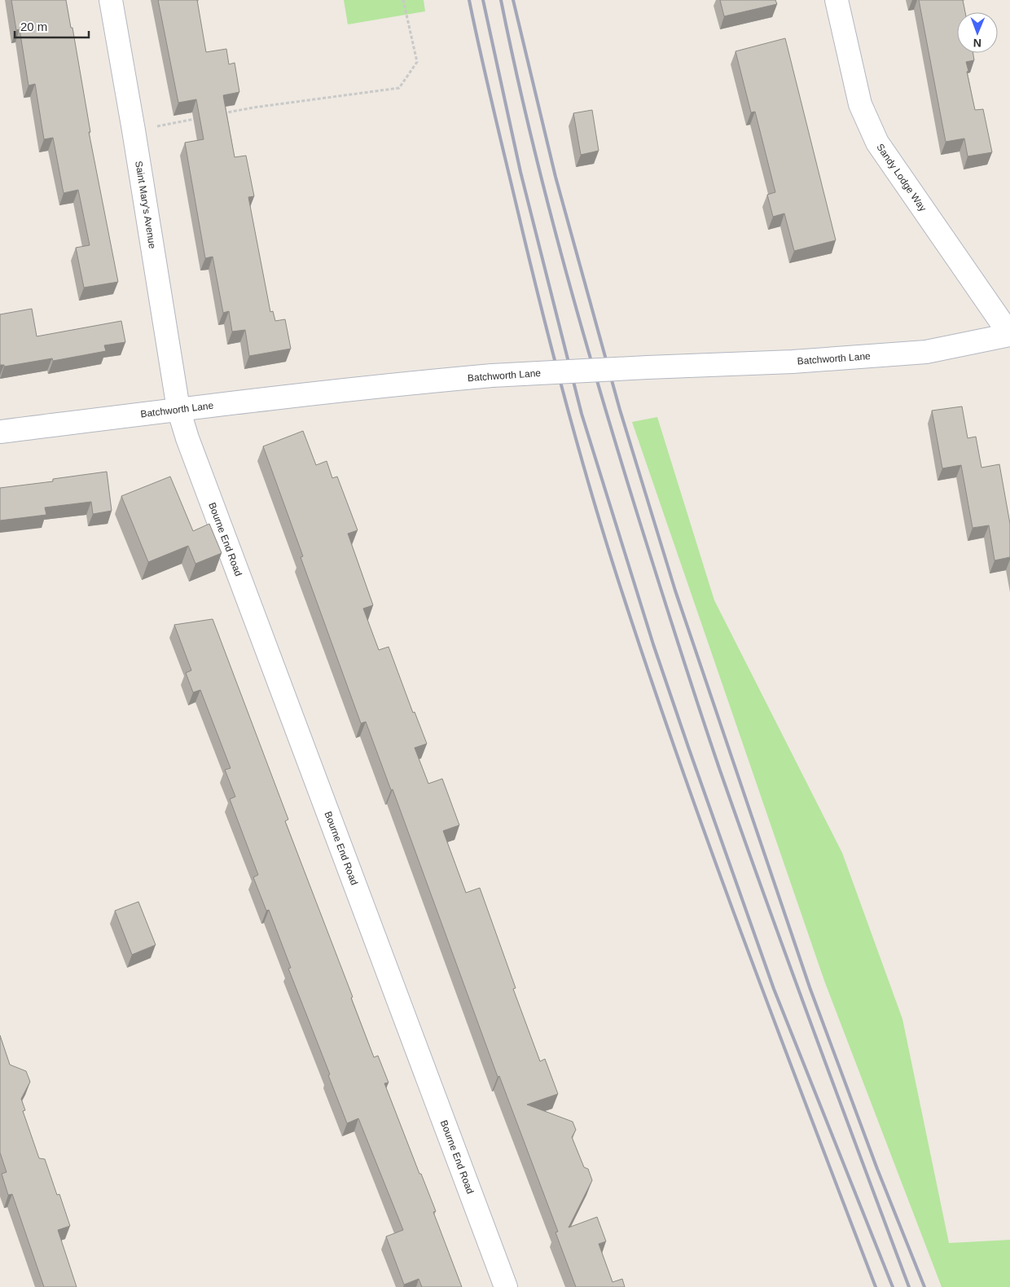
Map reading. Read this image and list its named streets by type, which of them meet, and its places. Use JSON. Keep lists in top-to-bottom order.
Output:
{
  "streets": {
    "street": [
      "Sandy Lodge Way",
      "Saint Mary's Avenue",
      "Batchworth Lane",
      "Bourne End Road"
    ]
  },
  "crossings": [
    ["Sandy Lodge Way", "Batchworth Lane"],
    ["Saint Mary's Avenue", "Batchworth Lane"],
    ["Saint Mary's Avenue", "Bourne End Road"],
    ["Batchworth Lane", "Bourne End Road"]
  ],
  "scale_bar": "20 m",
  "north": "bottom"
}
